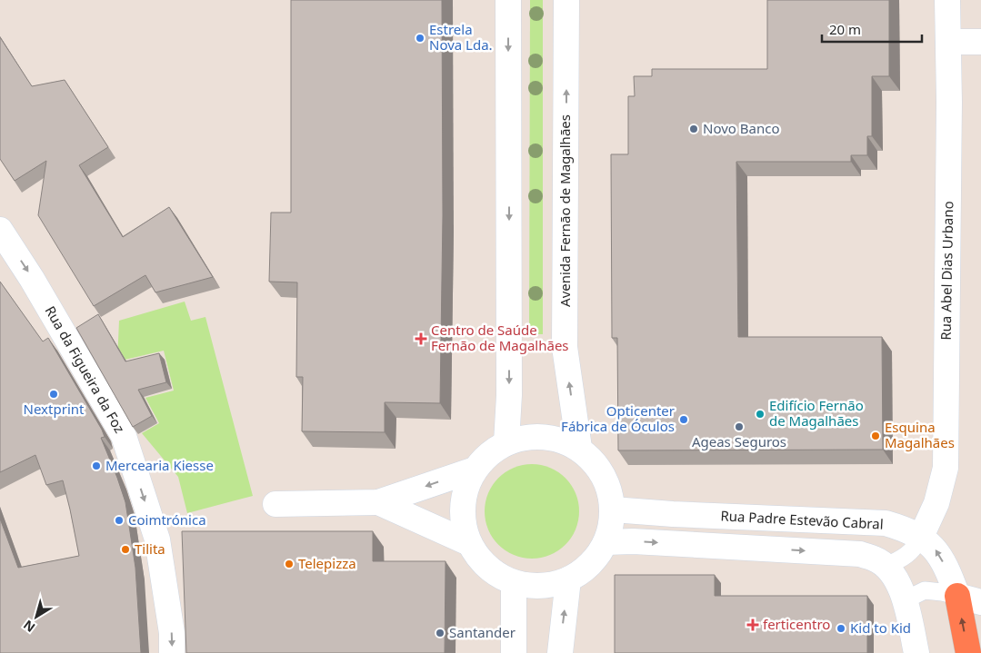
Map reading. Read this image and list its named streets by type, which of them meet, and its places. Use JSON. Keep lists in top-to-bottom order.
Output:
{
  "streets": {
    "main road": [
      "Avenida Fernão de Magalhães",
      "Rua Abel Dias Urbano",
      "Rua da Figueira da Foz",
      "Rua Padre Estevão Cabral"
    ]
  },
  "crossings": [
    ["Avenida Fernão de Magalhães", "Rua Padre Estevão Cabral"],
    ["Rua Abel Dias Urbano", "Rua Padre Estevão Cabral"]
  ],
  "one_way": ["Rua da Figueira da Foz"],
  "places": {
    "other": [
      "Estrela Nova Lda.",
      "Novo Banco",
      "Nextprint",
      "Edifício Fernão de Magalhães",
      "Opticenter Fábrica de Óculos",
      "Ageas Seguros",
      "Esquina Magalhães",
      "Mercearia Kiesse",
      "Coimtrónica",
      "Tilita",
      "Telepizza",
      "Kid to Kid",
      "Santander"
    ],
    "health": ["Centro de Saúde Fernão de Magalhães", "ferticentro"]
  },
  "scale_bar": "20 m",
  "north": "bottom left"
}
